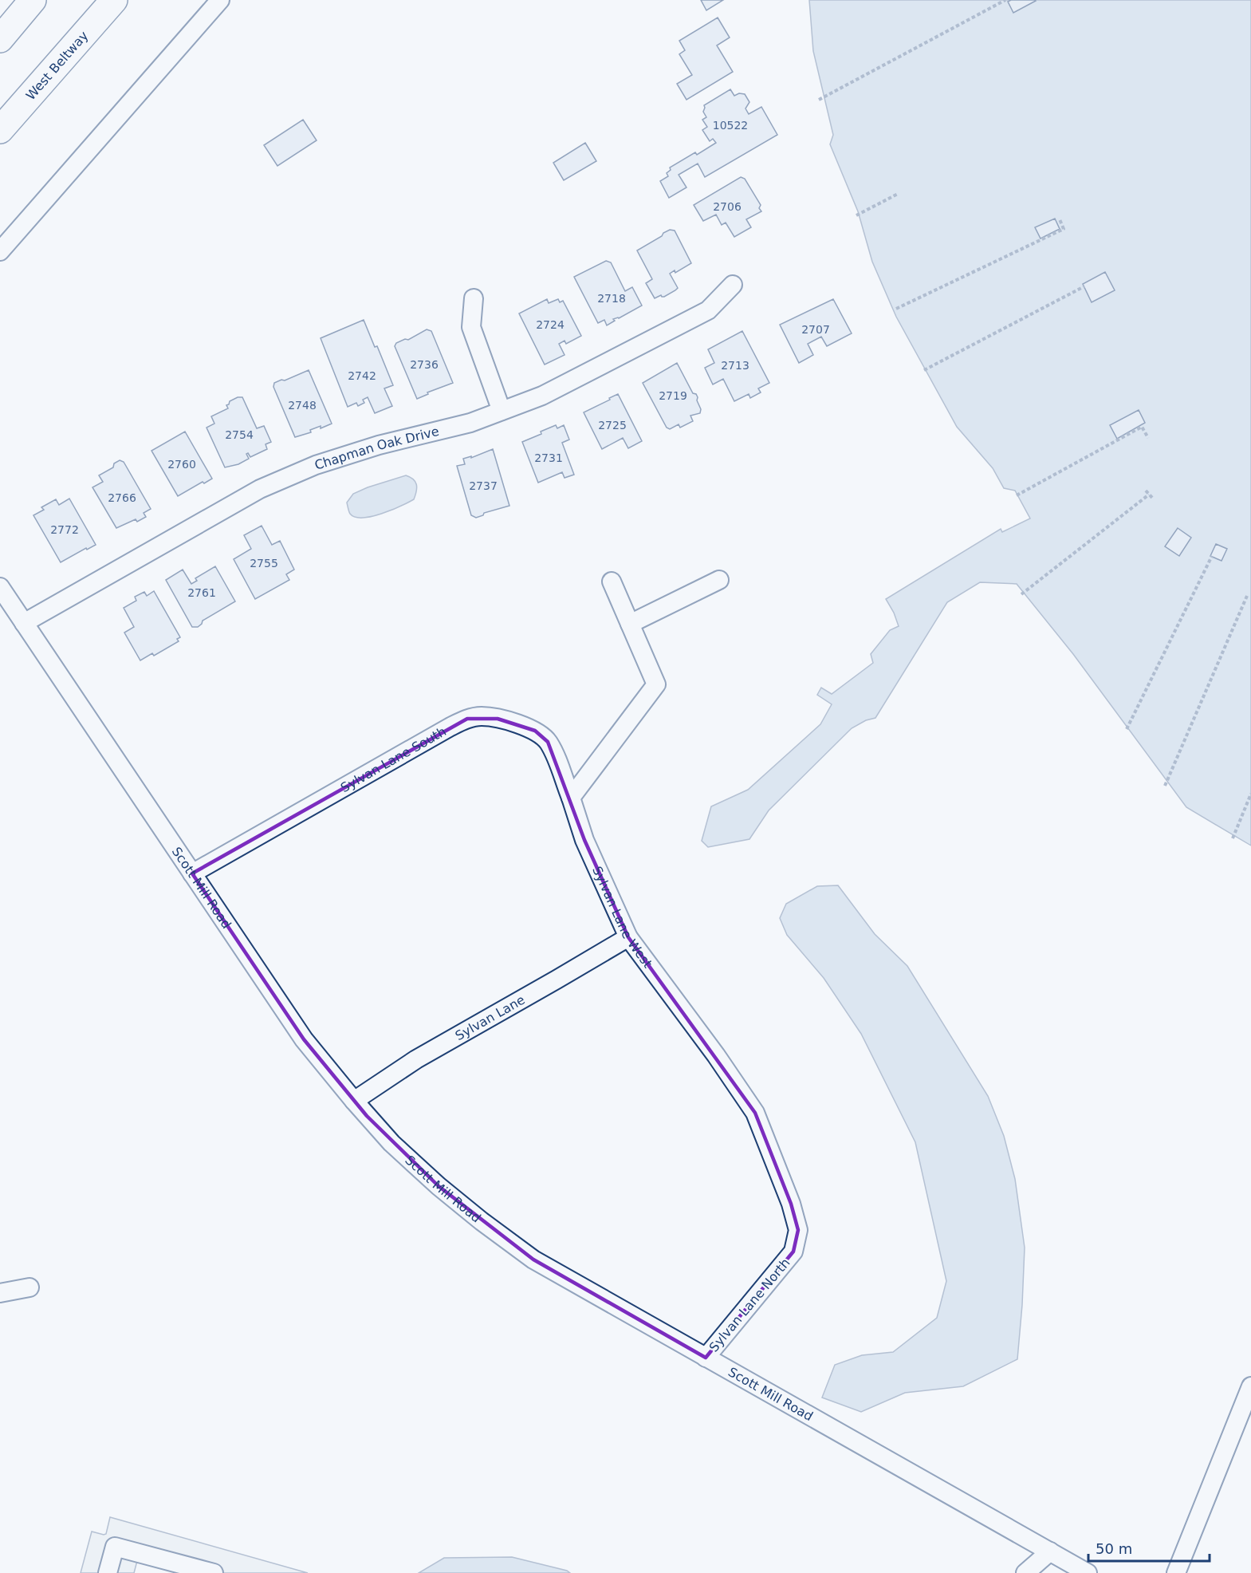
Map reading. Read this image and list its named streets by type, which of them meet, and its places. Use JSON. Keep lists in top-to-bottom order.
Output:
{
  "streets": {
    "highway": ["West Beltway"],
    "street": [
      "Chapman Oak Drive",
      "Sylvan Lane South",
      "Scott Mill Road",
      "Sylvan Lane West",
      "Sylvan Lane",
      "Sylvan Lane North"
    ]
  },
  "crossings": [
    ["Chapman Oak Drive", "Scott Mill Road"],
    ["Sylvan Lane South", "Scott Mill Road"],
    ["Sylvan Lane South", "Sylvan Lane West"],
    ["Scott Mill Road", "Sylvan Lane"],
    ["Scott Mill Road", "Sylvan Lane North"],
    ["Sylvan Lane West", "Sylvan Lane"],
    ["Sylvan Lane West", "Sylvan Lane North"]
  ],
  "house_numbers": [
    "10522",
    "2706",
    "2718",
    "2724",
    "2707",
    "2736",
    "2713",
    "2742",
    "2719",
    "2748",
    "2725",
    "2754",
    "2731",
    "2760",
    "2737",
    "2766",
    "2772",
    "2755",
    "2761"
  ],
  "scale_bar": "50 m"
}
